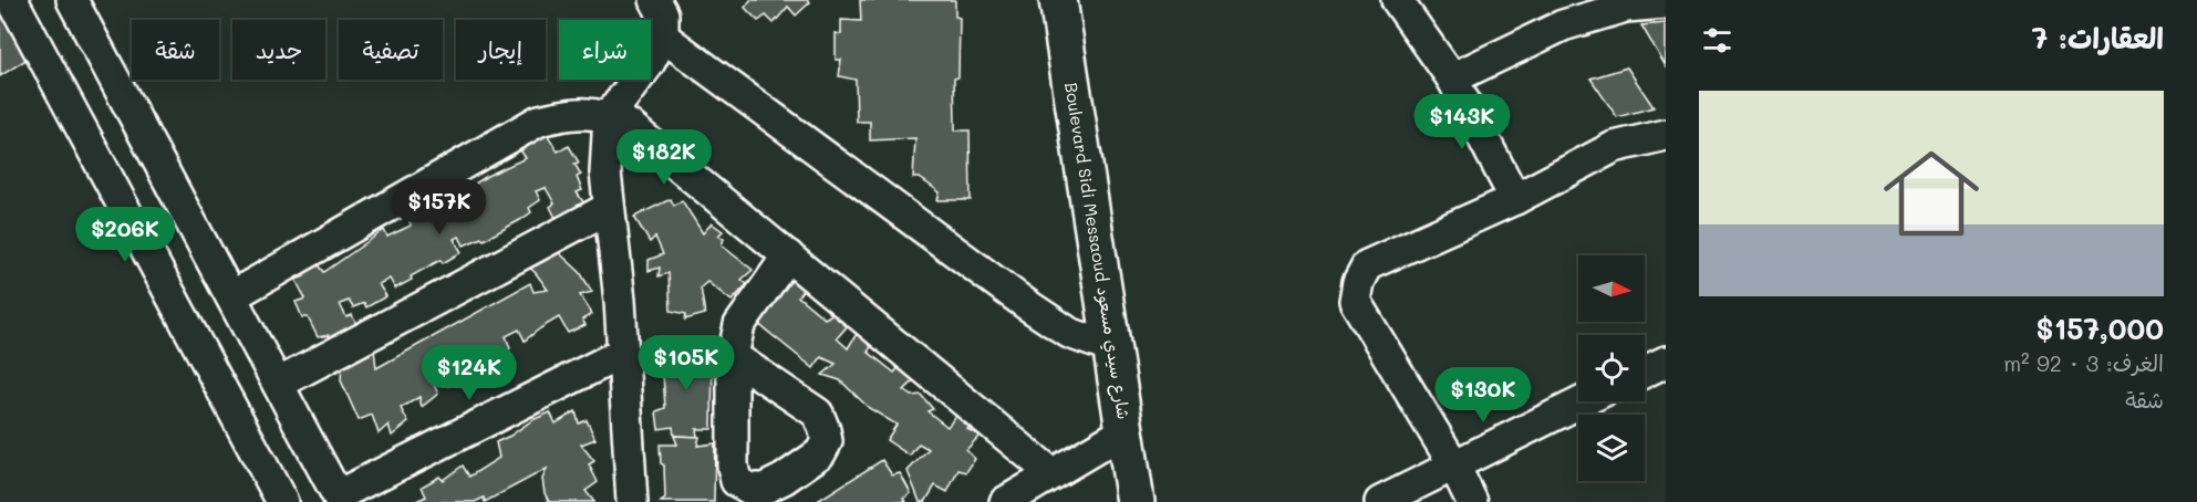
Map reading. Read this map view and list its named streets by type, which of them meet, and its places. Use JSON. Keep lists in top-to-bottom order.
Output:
{
  "streets": {
    "street": ["Boulevard Sidi Messaoud شارع سيدي مسعود"]
  },
  "north": "right",
  "page": {
    "heading": "العقارات: 7",
    "chip": [
      "شراء",
      "إيجار",
      "تصفية",
      "جديد",
      "شقة"
    ],
    "list": [
      {
        "name": "$157,000",
        "note": "الغرف: 3 · 92 m² · شقة"
      }
    ],
    "price": [
      "$143K",
      "$182K",
      "$157K",
      "$206K",
      "$105K",
      "$124K",
      "$130K"
    ]
  }
}
